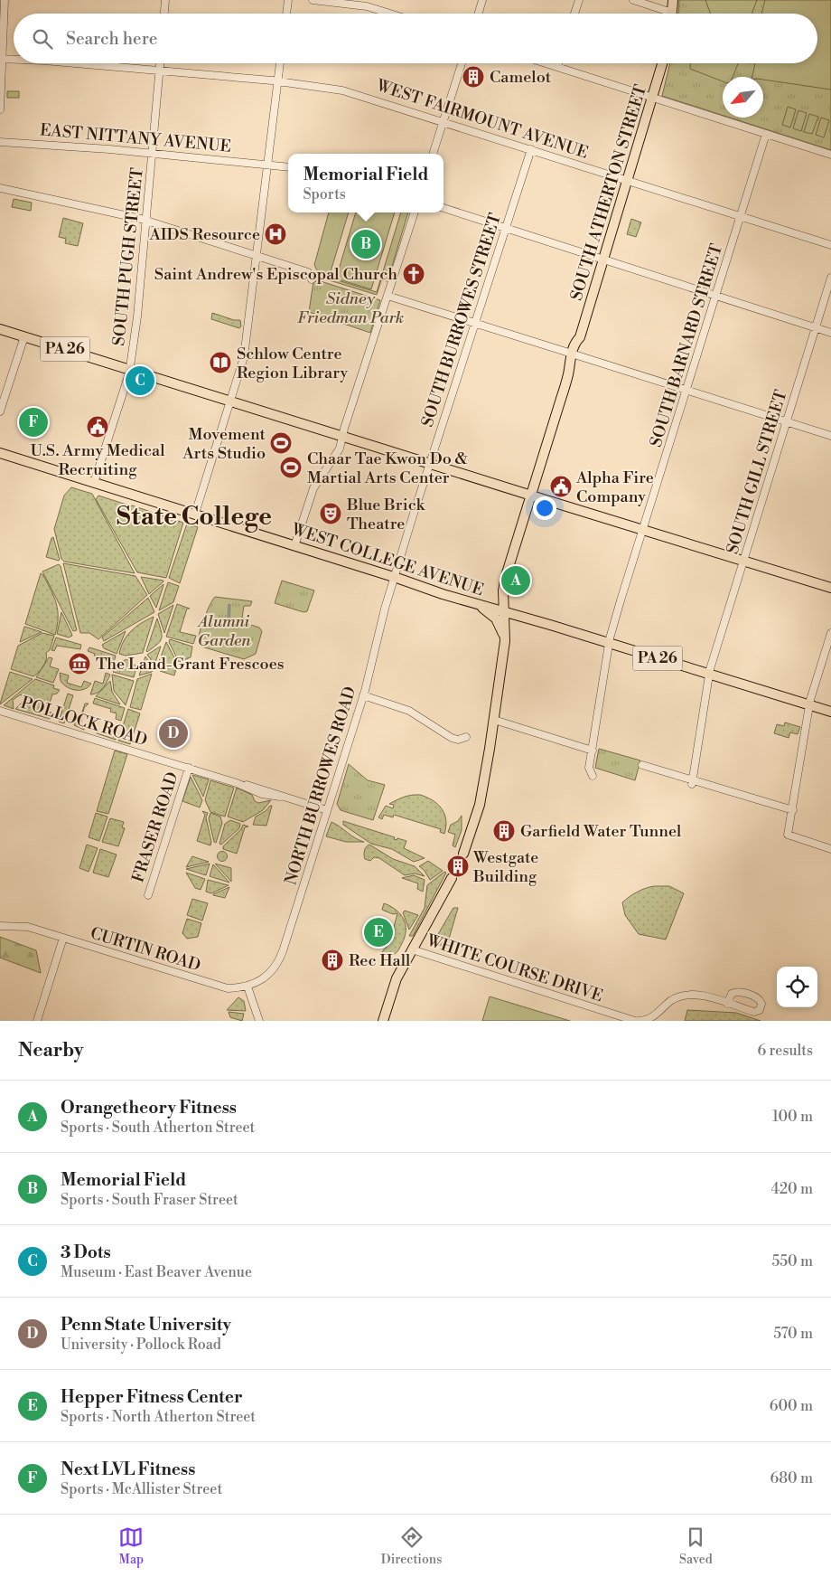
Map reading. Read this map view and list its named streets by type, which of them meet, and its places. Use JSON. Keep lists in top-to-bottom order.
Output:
{
  "streets": {
    "main road": ["SOUTH ATHERTON STREET", "PA 26", "WEST COLLEGE AVENUE"],
    "street": [
      "WEST FAIRMOUNT AVENUE",
      "EAST NITTANY AVENUE",
      "SOUTH PUGH STREET",
      "SOUTH BURROWES STREET",
      "SOUTH BARNARD STREET",
      "SOUTH GILL STREET",
      "POLLOCK ROAD",
      "NORTH BURROWES ROAD",
      "FRASER ROAD",
      "CURTIN ROAD",
      "WHITE COURSE DRIVE"
    ]
  },
  "crossings": [
    ["WEST FAIRMOUNT AVENUE", "SOUTH ATHERTON STREET"],
    ["WEST FAIRMOUNT AVENUE", "SOUTH PUGH STREET"],
    ["WEST FAIRMOUNT AVENUE", "SOUTH BURROWES STREET"],
    ["WEST FAIRMOUNT AVENUE", "SOUTH BARNARD STREET"],
    ["EAST NITTANY AVENUE", "SOUTH PUGH STREET"],
    ["SOUTH ATHERTON STREET", "PA 26"],
    ["SOUTH ATHERTON STREET", "WEST COLLEGE AVENUE"],
    ["SOUTH PUGH STREET", "PA 26"],
    ["SOUTH BURROWES STREET", "PA 26"],
    ["SOUTH BURROWES STREET", "WEST COLLEGE AVENUE"],
    ["SOUTH BURROWES STREET", "NORTH BURROWES ROAD"],
    ["SOUTH BARNARD STREET", "PA 26"],
    ["SOUTH BARNARD STREET", "WEST COLLEGE AVENUE"],
    ["PA 26", "SOUTH GILL STREET"],
    ["PA 26", "WEST COLLEGE AVENUE"],
    ["SOUTH GILL STREET", "WEST COLLEGE AVENUE"],
    ["WEST COLLEGE AVENUE", "NORTH BURROWES ROAD"],
    ["POLLOCK ROAD", "NORTH BURROWES ROAD"],
    ["POLLOCK ROAD", "FRASER ROAD"],
    ["NORTH BURROWES ROAD", "CURTIN ROAD"]
  ],
  "districts": ["State College"],
  "parks": ["Sidney Friedman Park", "Alumni Garden"],
  "places": {
    "building": [
      "Camelot",
      "Garfield Water Tunnel",
      "Westgate Building",
      "Rec Hall"
    ],
    "hospital": ["AIDS Resource"],
    "church": ["Saint Andrew's Episcopal Church"],
    "library": ["Schlow Centre Region Library"],
    "public building": ["U.S. Army Medical Recruiting", "Alpha Fire Company"],
    "sports": ["Movement Arts Studio", "Chaar Tae Kwon Do & Martial Arts Center"],
    "theatre": ["Blue Brick Theatre"],
    "museum": ["The Land-Grant Frescoes"]
  },
  "north": "bottom left",
  "page": {
    "search": "Search here",
    "popup": ["Memorial Field", "Sports"],
    "pins": [
      "B",
      "C",
      "F",
      "A",
      "D",
      "E"
    ],
    "heading": ["Nearby", "6 results"],
    "list": [
      {
        "mark": "A",
        "name": "Orangetheory Fitness",
        "note": "Sports · South Atherton Street",
        "value": "100 m"
      },
      {
        "mark": "B",
        "name": "Memorial Field",
        "note": "Sports · South Fraser Street",
        "value": "420 m"
      },
      {
        "mark": "C",
        "name": "3 Dots",
        "note": "Museum · East Beaver Avenue",
        "value": "550 m"
      },
      {
        "mark": "D",
        "name": "Penn State University",
        "note": "University · Pollock Road",
        "value": "570 m"
      },
      {
        "mark": "E",
        "name": "Hepper Fitness Center",
        "note": "Sports · North Atherton Street",
        "value": "600 m"
      },
      {
        "mark": "F",
        "name": "Next LVL Fitness",
        "note": "Sports · McAllister Street",
        "value": "680 m"
      }
    ],
    "nav": ["Map", "Directions", "Saved"]
  }
}
